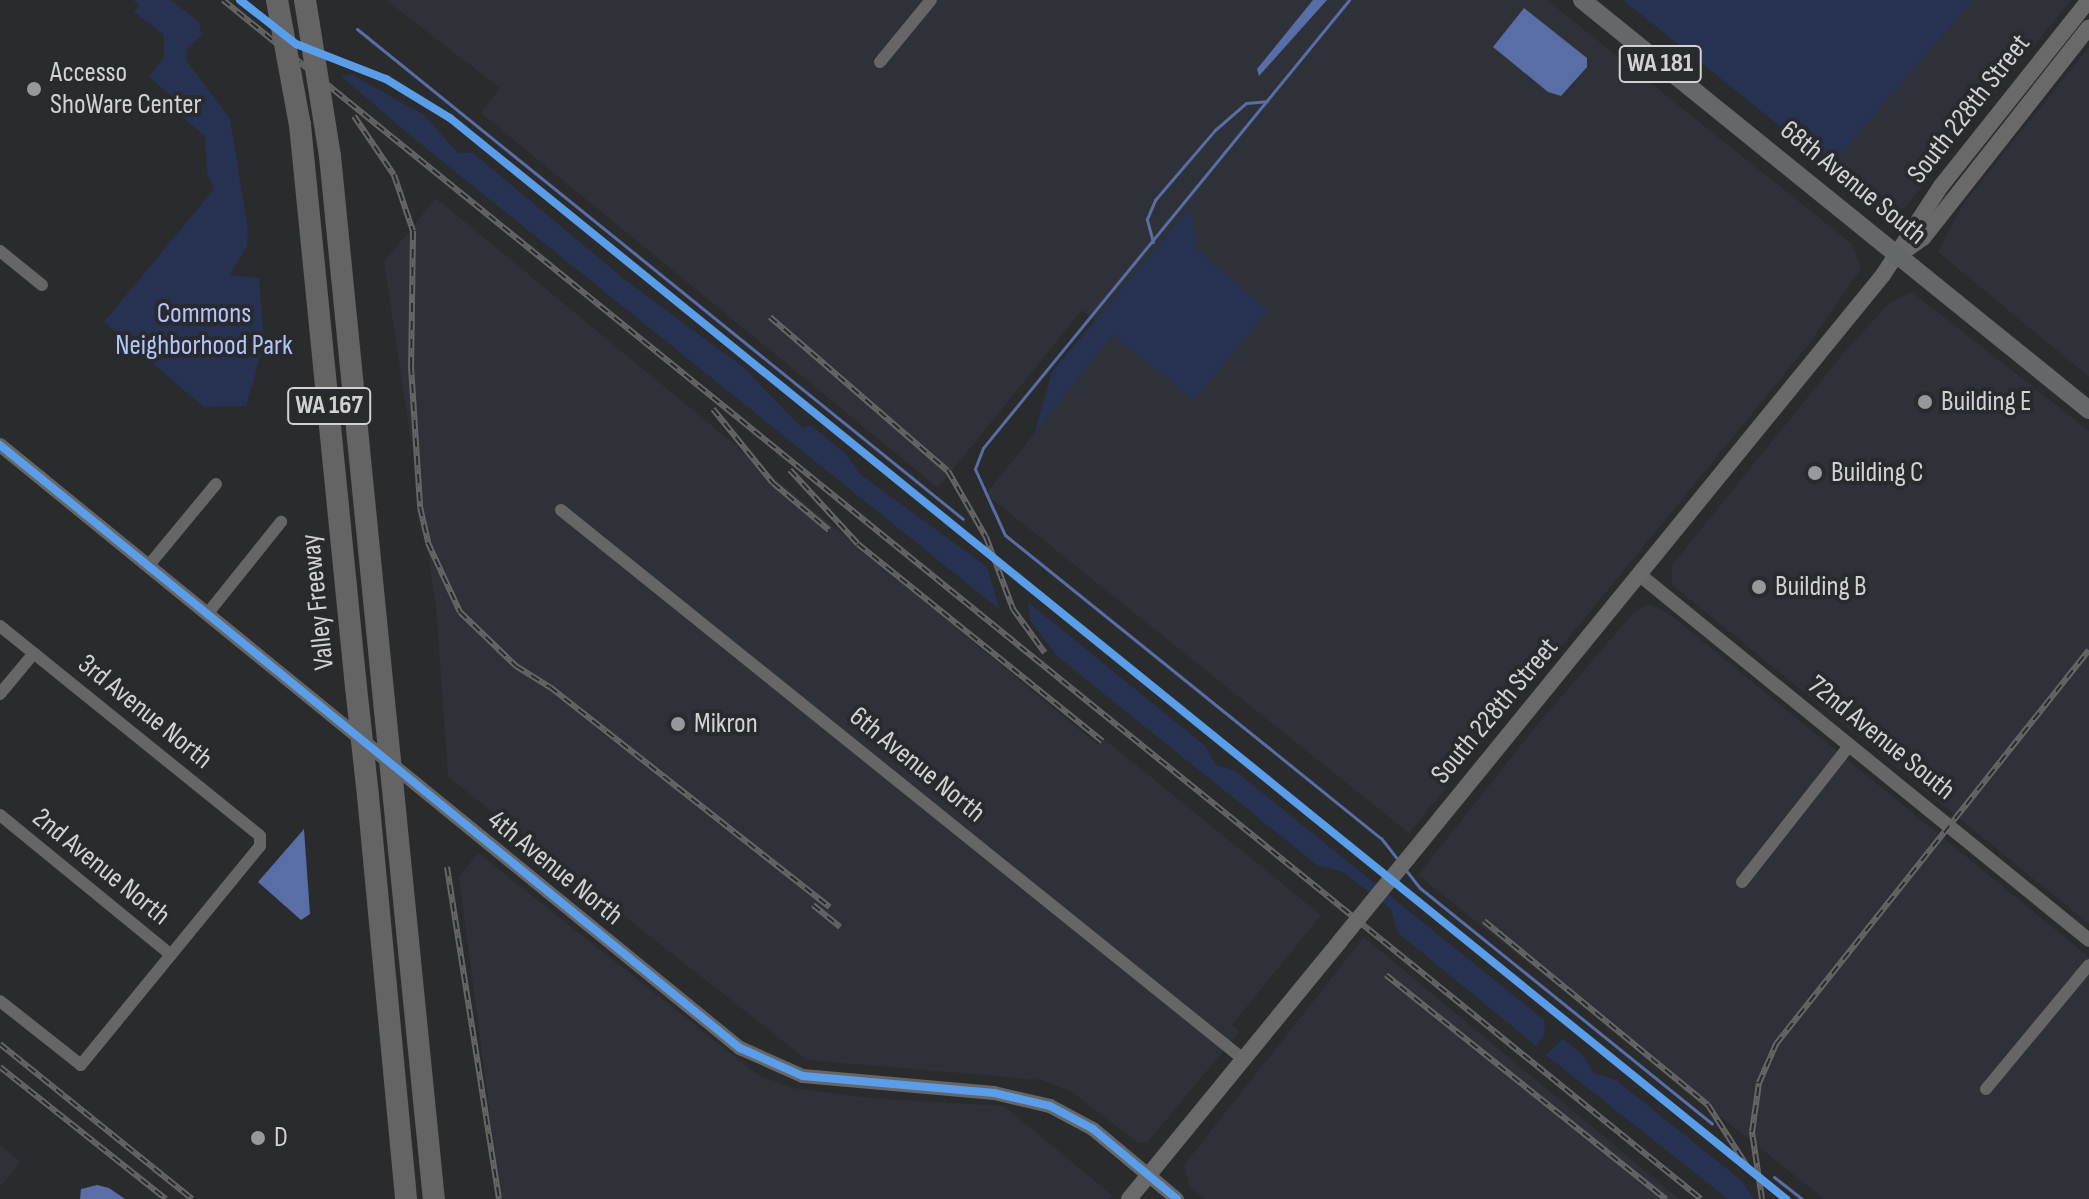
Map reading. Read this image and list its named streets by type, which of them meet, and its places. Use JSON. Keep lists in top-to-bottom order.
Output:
{
  "streets": {
    "highway": ["WA 167", "Valley Freeway"],
    "main road": ["WA 181", "South 228th Street", "68th Avenue South"],
    "street": [
      "3rd Avenue North",
      "72nd Avenue South",
      "6th Avenue North",
      "2nd Avenue North",
      "4th Avenue North"
    ]
  },
  "crossings": [
    ["South 228th Street", "68th Avenue South"],
    ["South 228th Street", "72nd Avenue South"],
    ["South 228th Street", "6th Avenue North"],
    ["South 228th Street", "4th Avenue North"],
    ["3rd Avenue North", "2nd Avenue North"]
  ],
  "parks": ["Commons Neighborhood Park"],
  "places": [
    "Accesso ShoWare Center",
    "Building E",
    "Building C",
    "Building B",
    "Mikron",
    "D"
  ]
}
